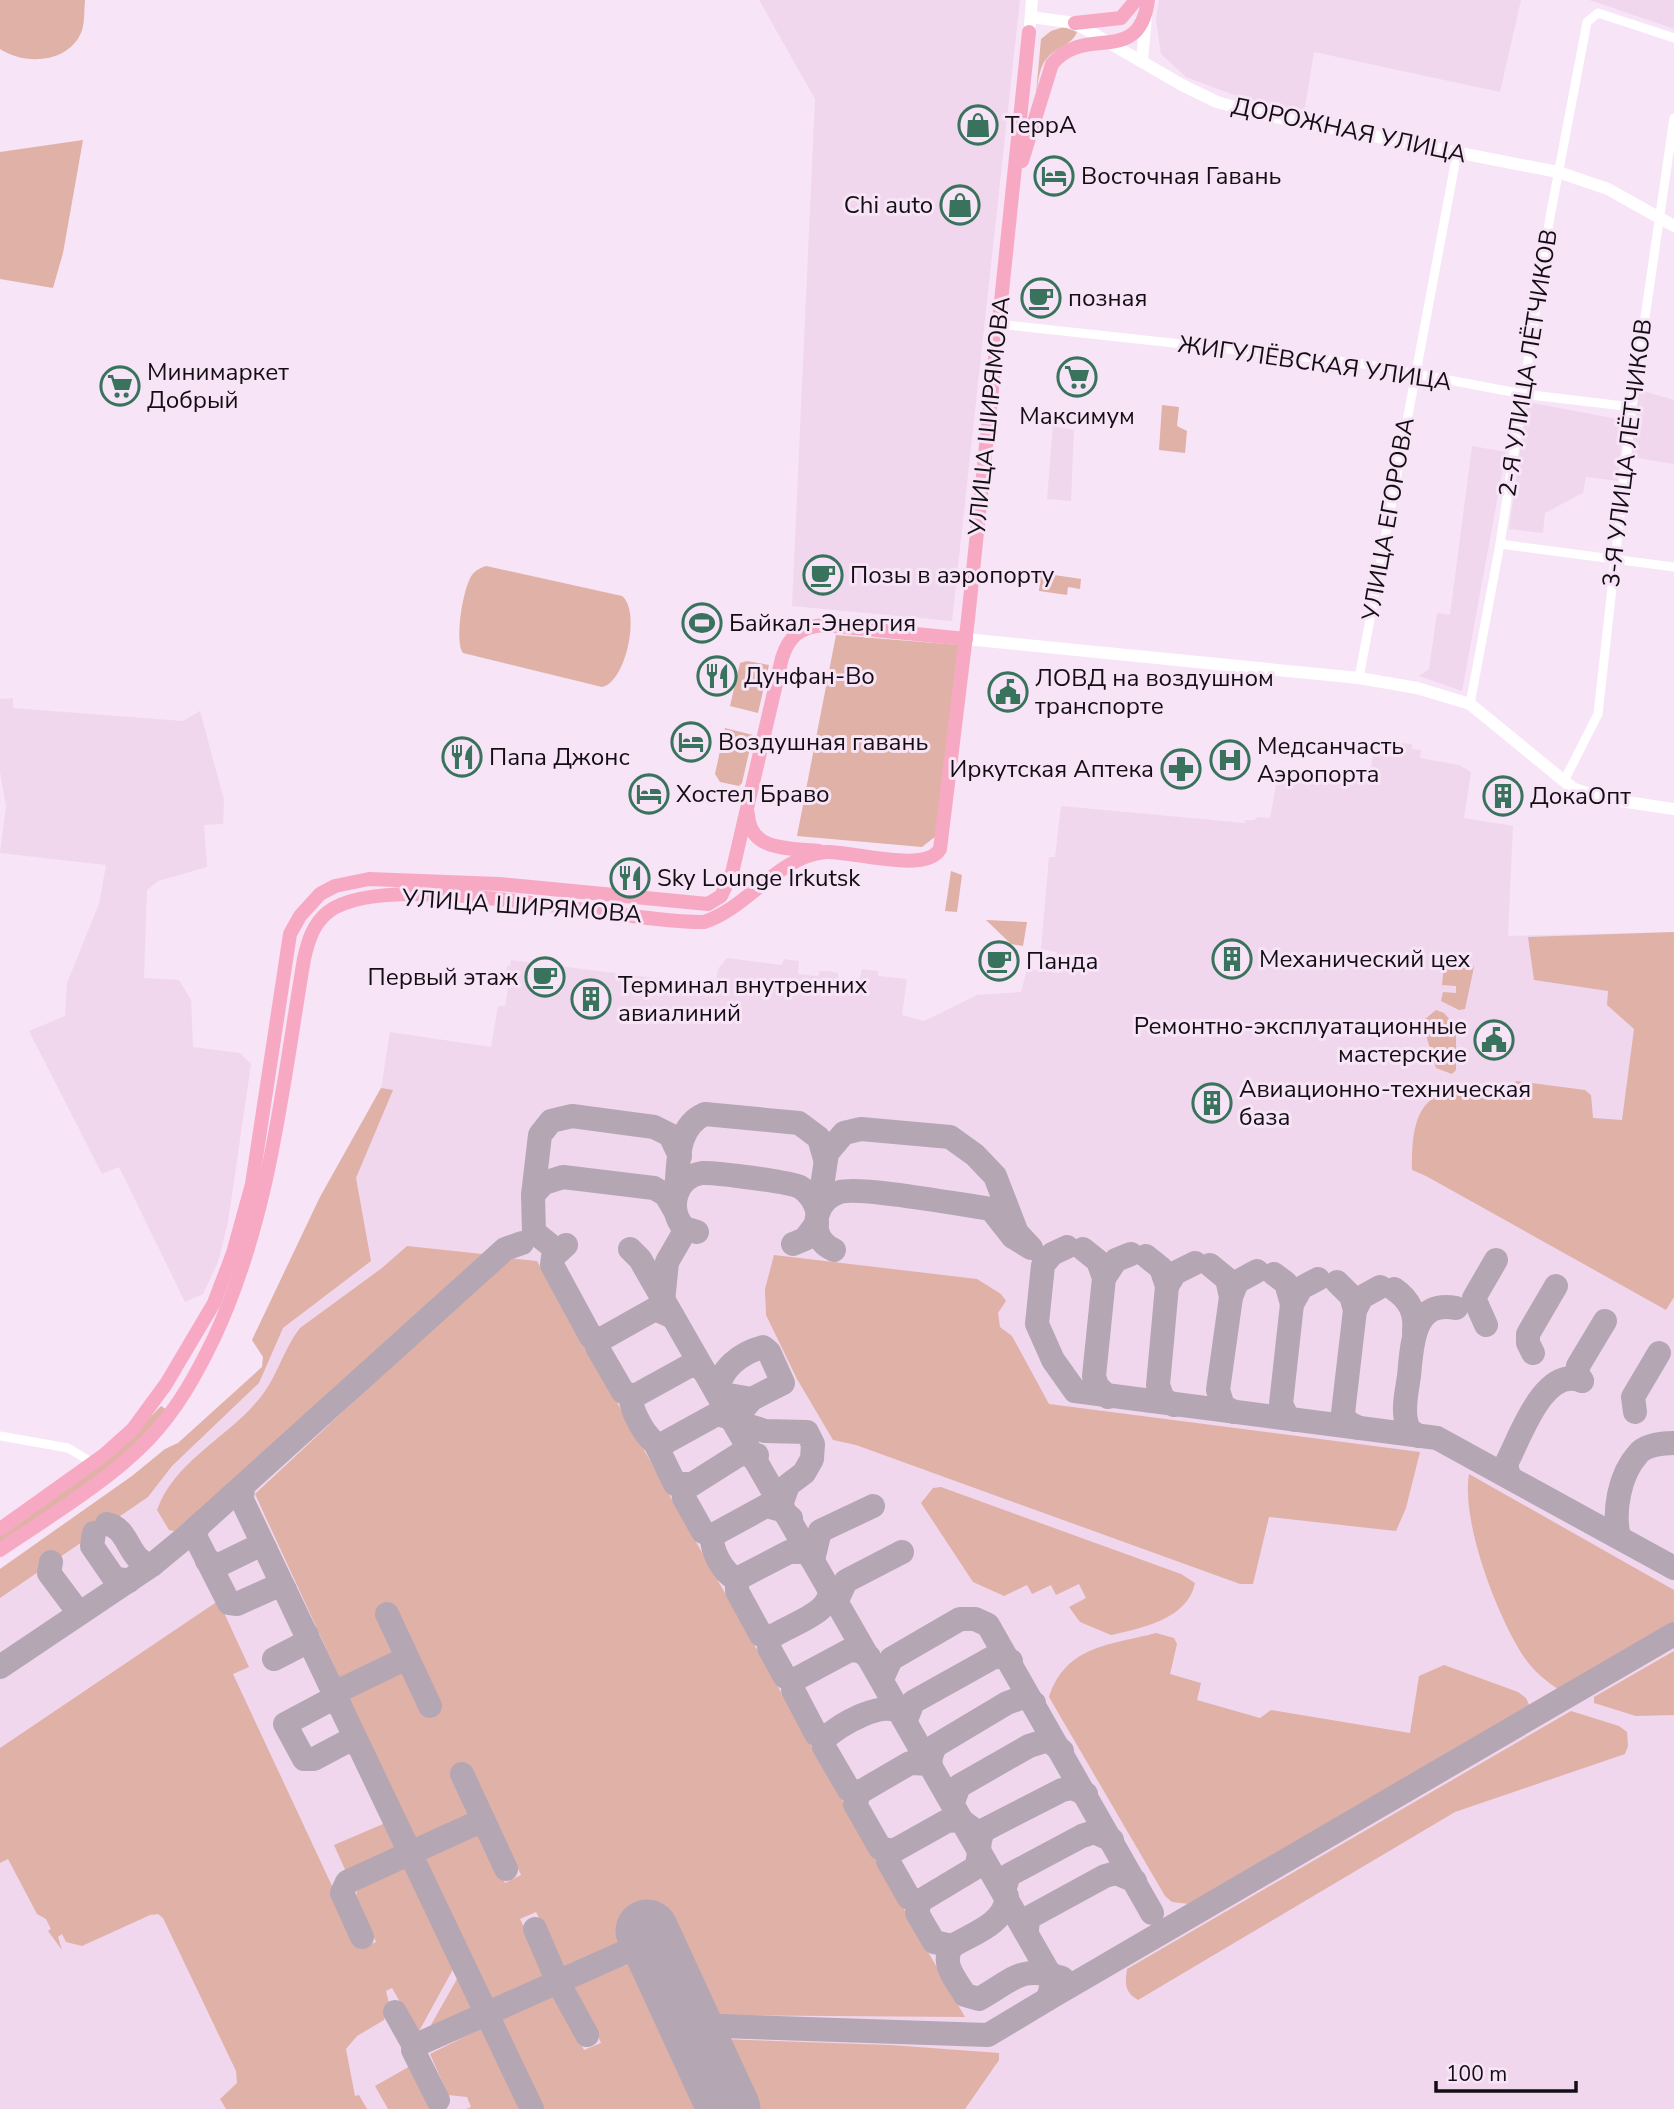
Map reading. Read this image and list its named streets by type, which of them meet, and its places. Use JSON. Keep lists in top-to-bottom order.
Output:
{
  "streets": {
    "main road": ["ДОРОЖНАЯ УЛИЦА", "УЛИЦА ШИРЯМОВА"],
    "street": [
      "ЖИГУЛЁВСКАЯ УЛИЦА",
      "2-Я УЛИЦА ЛЁТЧИКОВ",
      "3-Я УЛИЦА ЛЁТЧИКОВ",
      "УЛИЦА ЕГОРОВА"
    ]
  },
  "crossings": [
    ["ДОРОЖНАЯ УЛИЦА", "2-Я УЛИЦА ЛЁТЧИКОВ"],
    ["ДОРОЖНАЯ УЛИЦА", "3-Я УЛИЦА ЛЁТЧИКОВ"],
    ["ДОРОЖНАЯ УЛИЦА", "УЛИЦА ЕГОРОВА"],
    ["ЖИГУЛЁВСКАЯ УЛИЦА", "2-Я УЛИЦА ЛЁТЧИКОВ"],
    ["ЖИГУЛЁВСКАЯ УЛИЦА", "УЛИЦА ШИРЯМОВА"],
    ["ЖИГУЛЁВСКАЯ УЛИЦА", "3-Я УЛИЦА ЛЁТЧИКОВ"],
    ["ЖИГУЛЁВСКАЯ УЛИЦА", "УЛИЦА ЕГОРОВА"]
  ],
  "places": {
    "shop": ["ТеррА", "Chi auto"],
    "hotel": ["Восточная Гавань", "Воздушная гавань", "Хостел Браво"],
    "cafe": [
      "позная",
      "Позы в аэропорту",
      "Панда",
      "Первый этаж"
    ],
    "supermarket": ["Максимум", "Минимаркет Добрый"],
    "sports": ["Байкал-Энергия"],
    "restaurant": ["Дунфан-Во", "Папа Джонс", "Sky Lounge Irkutsk"],
    "public building": ["ЛОВД на воздушном транспорте", "Ремонтно-эксплуатационные мастерские"],
    "hospital": ["Медсанчасть Аэропорта"],
    "pharmacy": ["Иркутская Аптека"],
    "building": [
      "ДокаОпт",
      "Механический цех",
      "Терминал внутренних авиалиний",
      "Авиационно-техническая база"
    ]
  },
  "scale_bar": "100 m"
}
